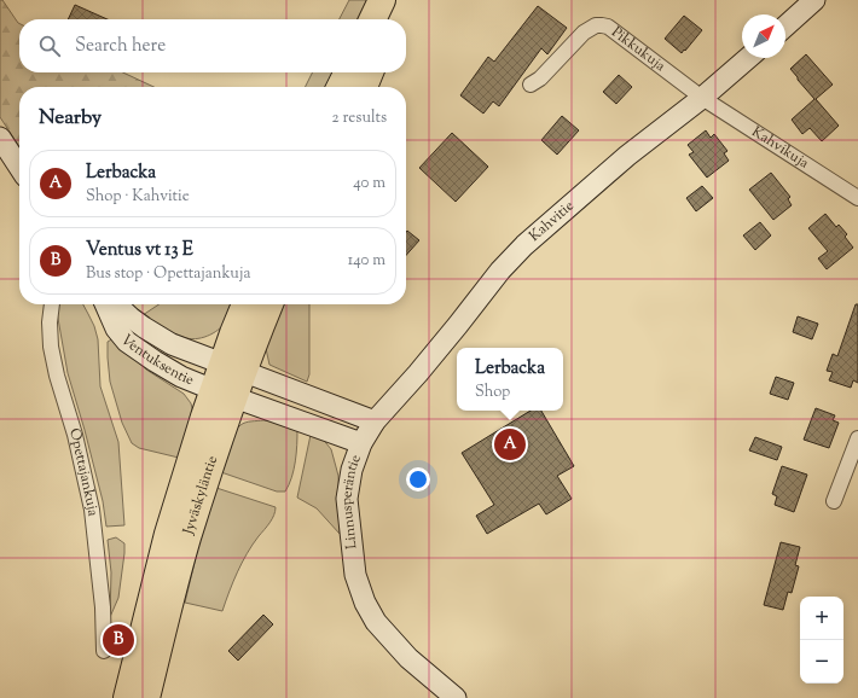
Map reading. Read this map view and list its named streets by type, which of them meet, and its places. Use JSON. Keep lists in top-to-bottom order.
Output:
{
  "streets": {
    "highway": ["Jyväskyläntie"],
    "street": [
      "Pikkukuja",
      "Kahvikuja",
      "Kahvitie",
      "Ventuksentie",
      "Opettajankuja",
      "Linnusperäntie"
    ]
  },
  "crossings": [
    ["Pikkukuja", "Kahvikuja"],
    ["Pikkukuja", "Kahvitie"],
    ["Kahvikuja", "Kahvitie"],
    ["Kahvitie", "Linnusperäntie"],
    ["Ventuksentie", "Jyväskyläntie"],
    ["Ventuksentie", "Linnusperäntie"],
    ["Jyväskyläntie", "Linnusperäntie"]
  ],
  "north": "top right",
  "page": {
    "search": "Search here",
    "heading": ["Nearby", "2 results"],
    "list": [
      {
        "mark": "A",
        "name": "Lerbacka",
        "note": "Shop · Kahvitie",
        "value": "40 m"
      },
      {
        "mark": "B",
        "name": "Ventus vt 13 E",
        "note": "Bus stop · Opettajankuja",
        "value": "140 m"
      }
    ],
    "popup": ["Lerbacka", "Shop"],
    "pins": ["A", "B"],
    "map_buttons": ["+", "−"]
  }
}
